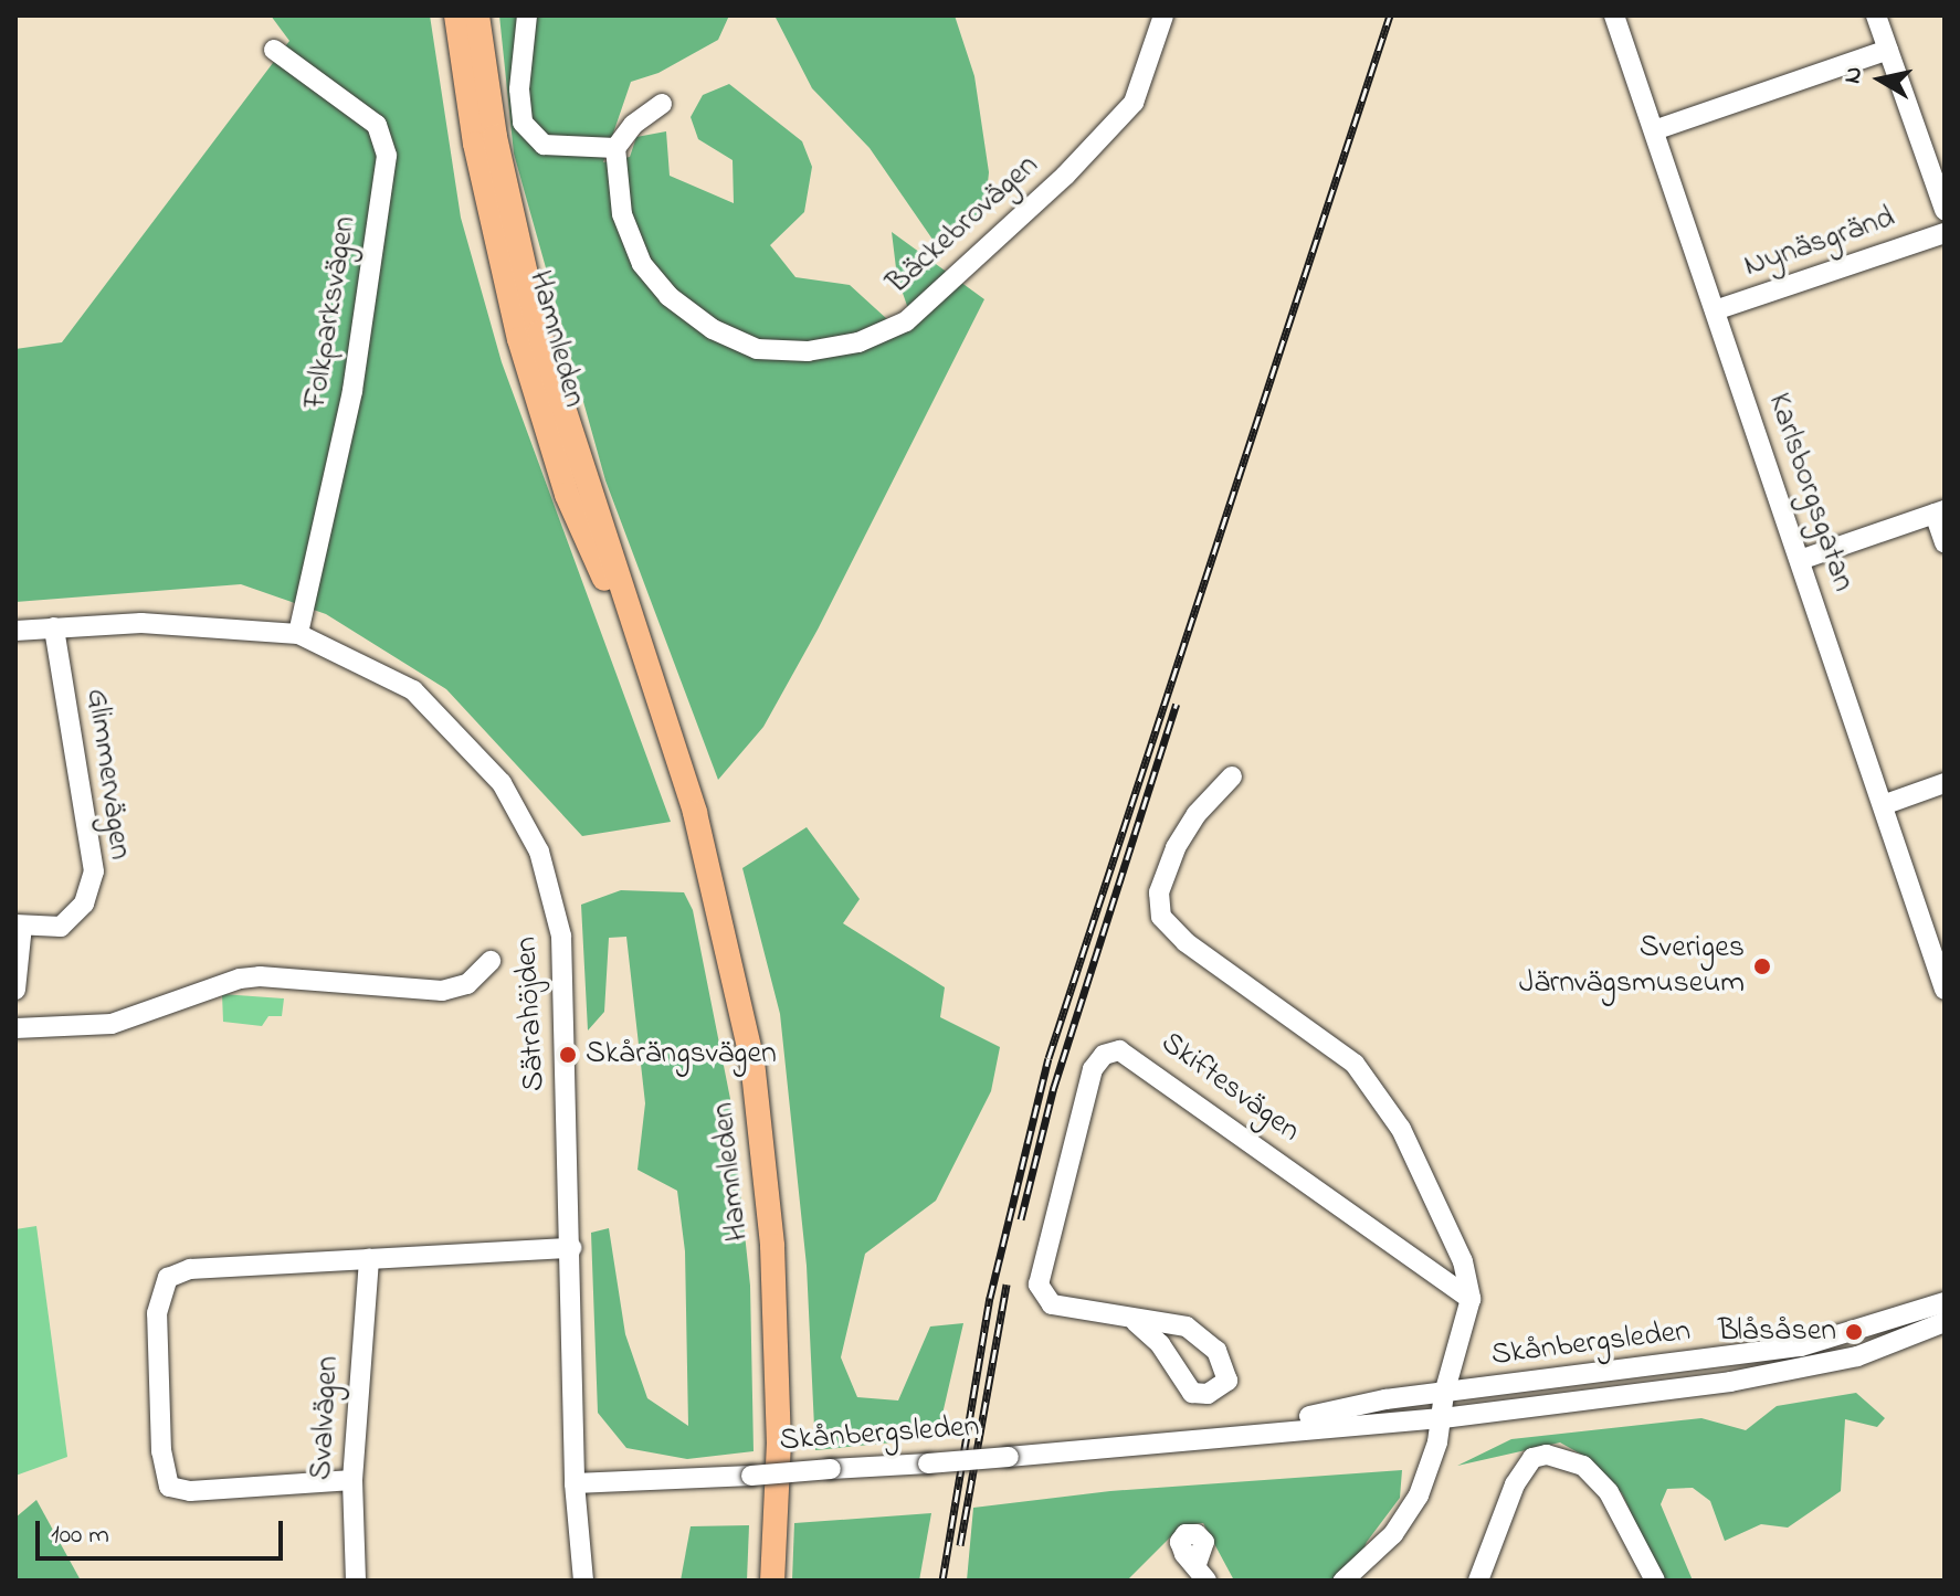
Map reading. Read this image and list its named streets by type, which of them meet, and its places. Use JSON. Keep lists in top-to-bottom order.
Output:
{
  "streets": {
    "main road": ["Hamnleden"],
    "street": [
      "Bäckebrovägen",
      "Nynäsgränd",
      "Folkparksvägen",
      "Karlsborgsgatan",
      "Glimmervägen",
      "Sätrahöjden",
      "Skiftesvägen",
      "Skånbergsleden",
      "Svalvägen"
    ]
  },
  "crossings": [
    ["Nynäsgränd", "Karlsborgsgatan"],
    ["Folkparksvägen", "Sätrahöjden"],
    ["Glimmervägen", "Sätrahöjden"],
    ["Sätrahöjden", "Skånbergsleden"]
  ],
  "places": ["Sveriges Järnvägsmuseum", "Skårängsvägen", "Blåsåsen"],
  "scale_bar": "100 m",
  "north": "left"
}
